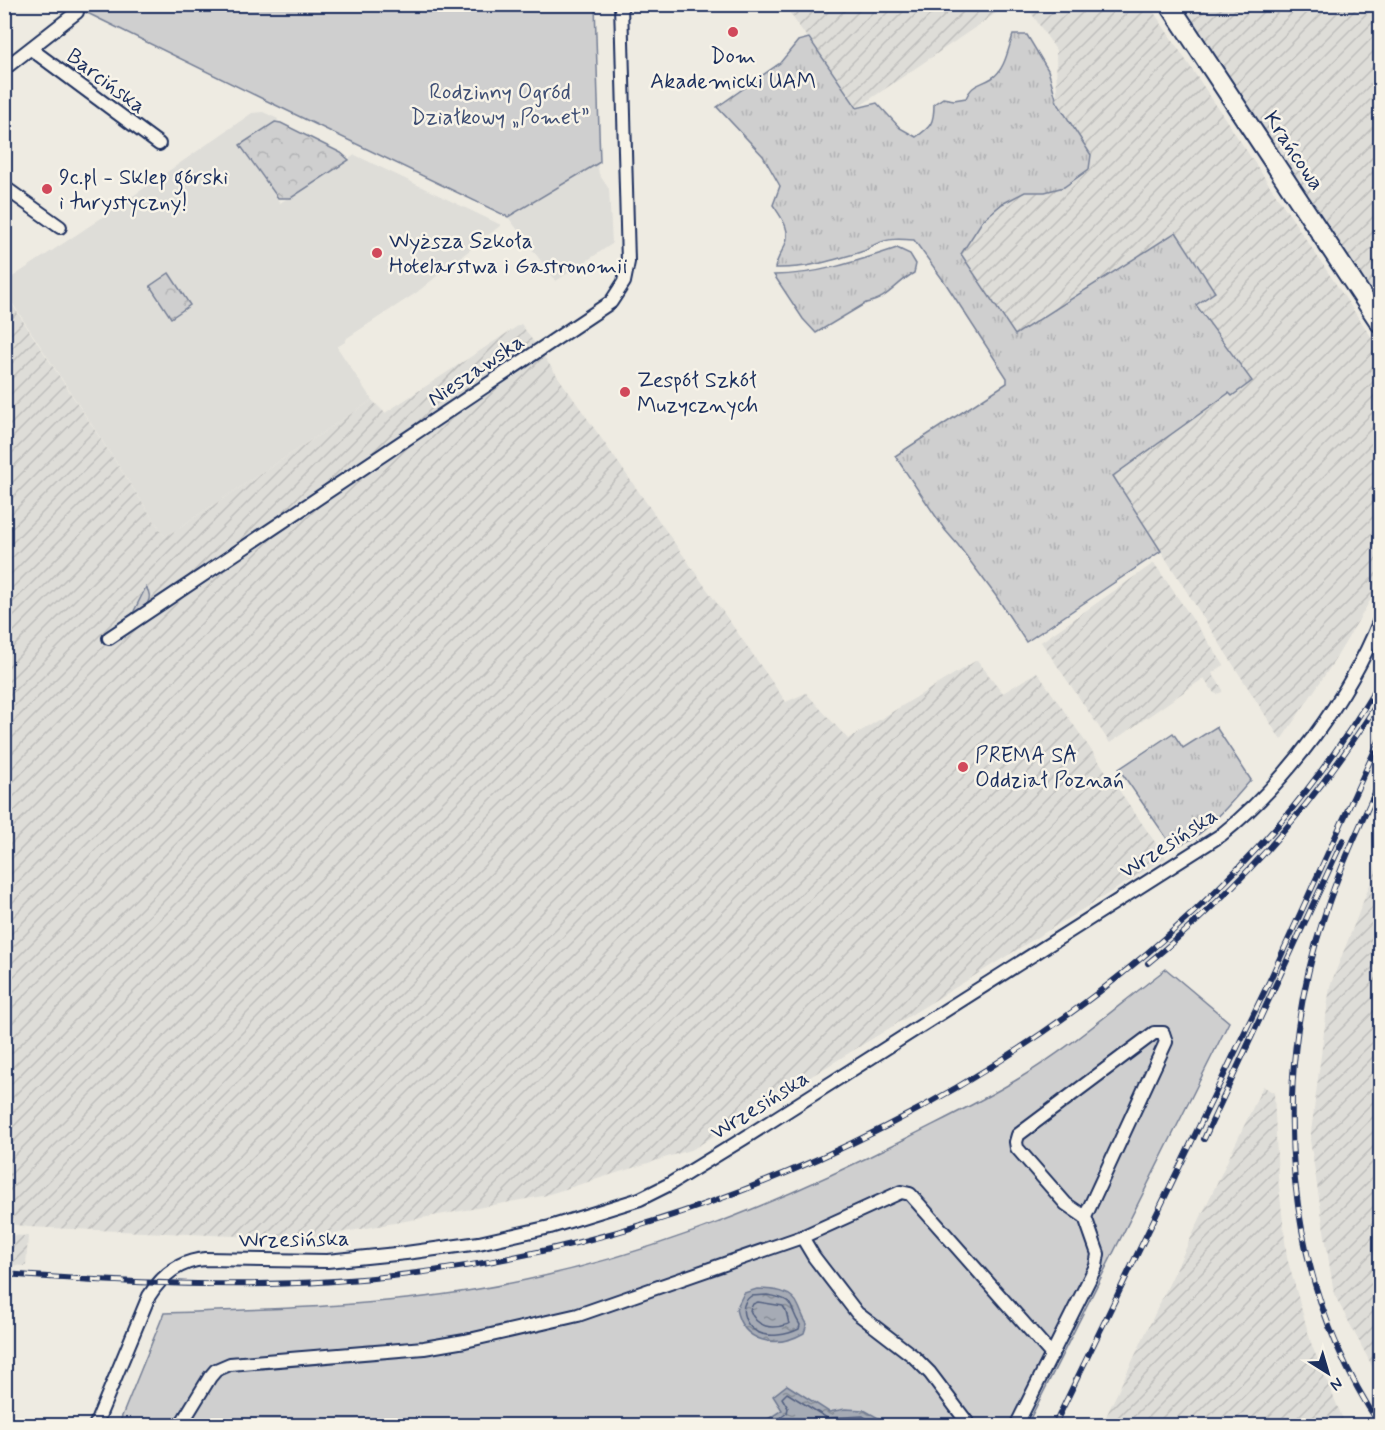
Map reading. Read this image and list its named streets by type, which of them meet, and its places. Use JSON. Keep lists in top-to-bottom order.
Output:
{
  "streets": {
    "street": [
      "Barcińska",
      "Krańcowa",
      "Nieszawska",
      "Wrzesińska"
    ]
  },
  "parks": ["Rodzinny Ogród Działkowy „Pomet”"],
  "places": [
    "Dom Akademicki UAM",
    "9c.pl - Sklep górski i turystyczny!",
    "Wyższa Szkoła Hotelarstwa i Gastronomii",
    "Zespół Szkół Muzycznych",
    "PREMA SA Oddział Poznań"
  ],
  "north": "bottom right"
}
